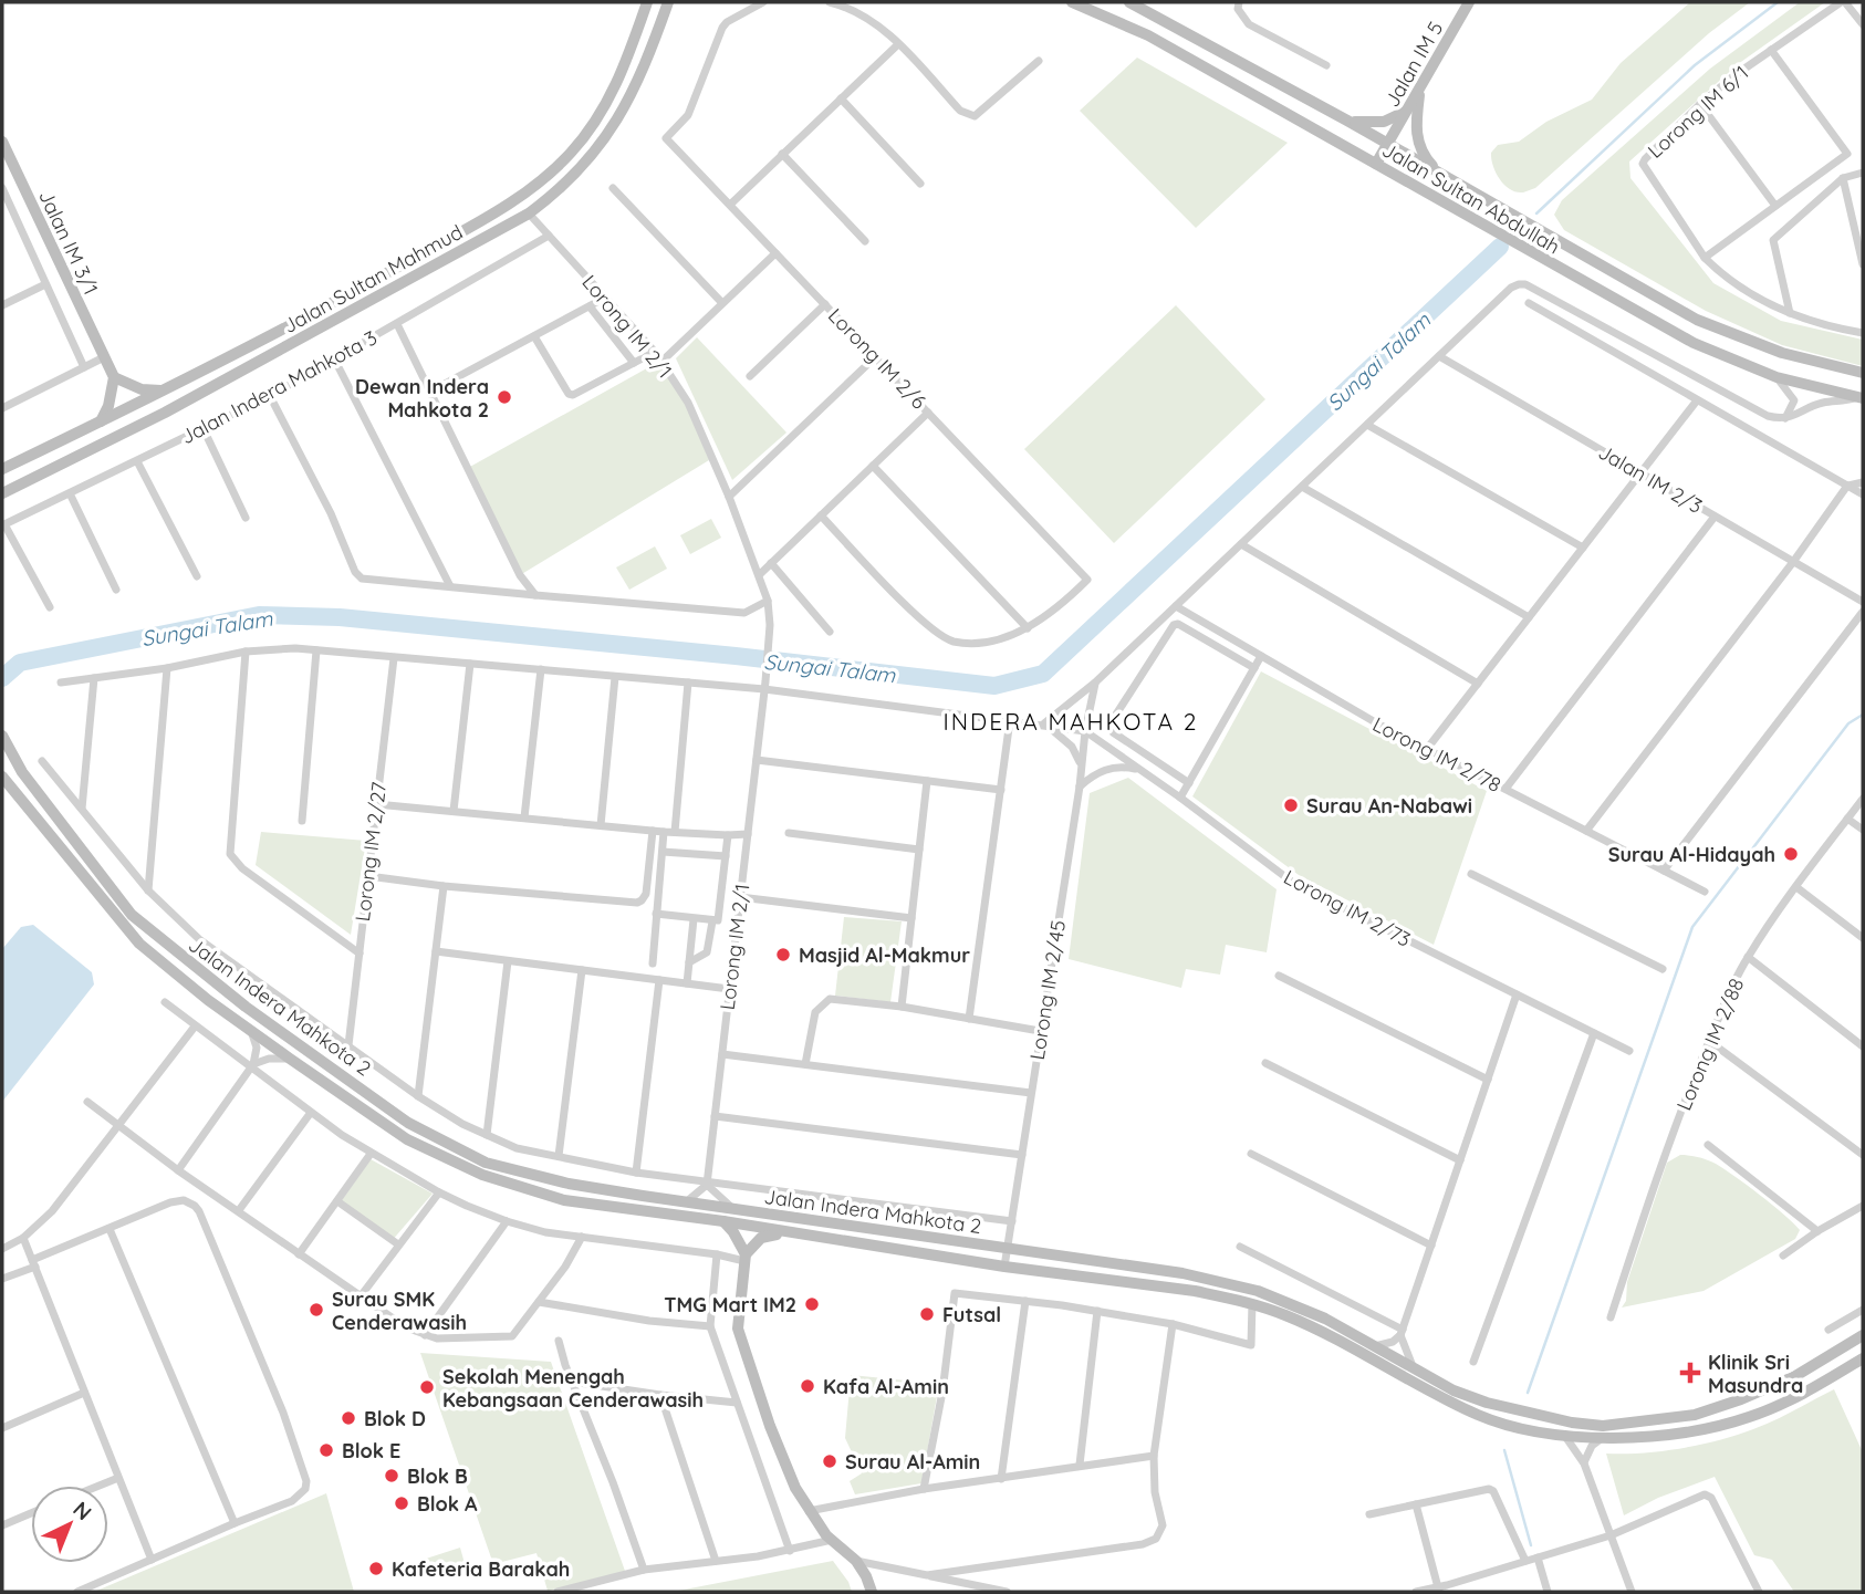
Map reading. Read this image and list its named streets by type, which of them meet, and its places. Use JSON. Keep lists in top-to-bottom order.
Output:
{
  "streets": {
    "street": [
      "Jalan IM 5",
      "Lorong IM 6/1",
      "Jalan Sultan Abdullah",
      "Jalan IM 3/1",
      "Jalan Sultan Mahmud",
      "Lorong IM 2/1",
      "Lorong IM 2/6",
      "Jalan Indera Mahkota 3",
      "Jalan IM 2/3",
      "Lorong IM 2/78",
      "Lorong IM 2/27",
      "Lorong IM 2/73",
      "Lorong IM 2/45",
      "Jalan Indera Mahkota 2",
      "Lorong IM 2/88"
    ]
  },
  "crossings": [
    ["Jalan IM 5", "Jalan Sultan Abdullah"],
    ["Jalan Sultan Mahmud", "Lorong IM 2/1"],
    ["Lorong IM 2/1", "Jalan Indera Mahkota 3"],
    ["Lorong IM 2/73", "Lorong IM 2/45"],
    ["Lorong IM 2/45", "Jalan Indera Mahkota 2"]
  ],
  "districts": ["INDERA MAHKOTA 2"],
  "water": ["Sungai Talam"],
  "places": {
    "other": [
      "Dewan Indera Mahkota 2",
      "Surau An-Nabawi",
      "Surau Al-Hidayah",
      "Masjid Al-Makmur",
      "TMG Mart IM2",
      "Surau SMK Cenderawasih",
      "Futsal",
      "Kafa Al-Amin",
      "Sekolah Menengah Kebangsaan Cenderawasih",
      "Blok D",
      "Blok E",
      "Surau Al-Amin",
      "Blok B",
      "Blok A",
      "Kafeteria Barakah"
    ],
    "health": ["Klinik Sri Masundra"]
  },
  "north": "top right"
}
